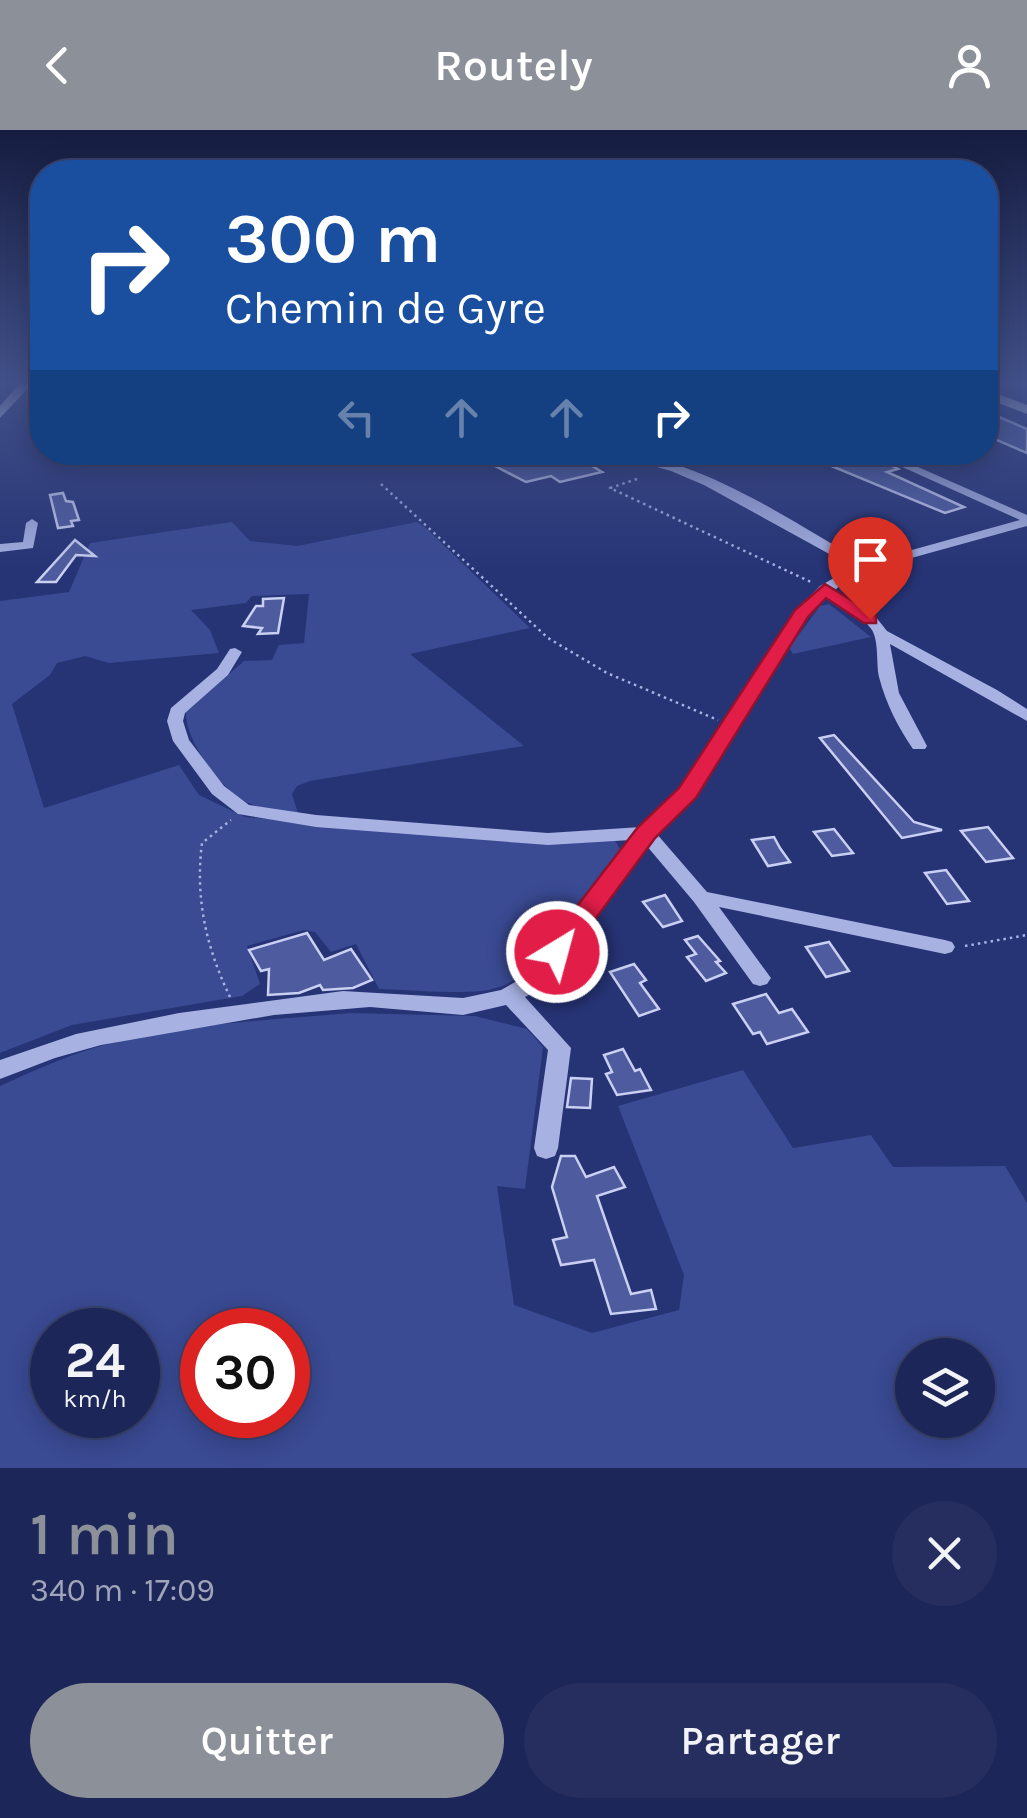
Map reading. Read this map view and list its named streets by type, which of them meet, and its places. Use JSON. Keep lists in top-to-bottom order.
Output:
{
  "page": {
    "header": "Routely",
    "turn": ["300 m", "Chemin de Gyre"],
    "speed": "24 km/h",
    "limit": "30",
    "heading": ["1 min", "340 m · 17:09"],
    "buttons": ["Quitter", "Partager"]
  }
}
